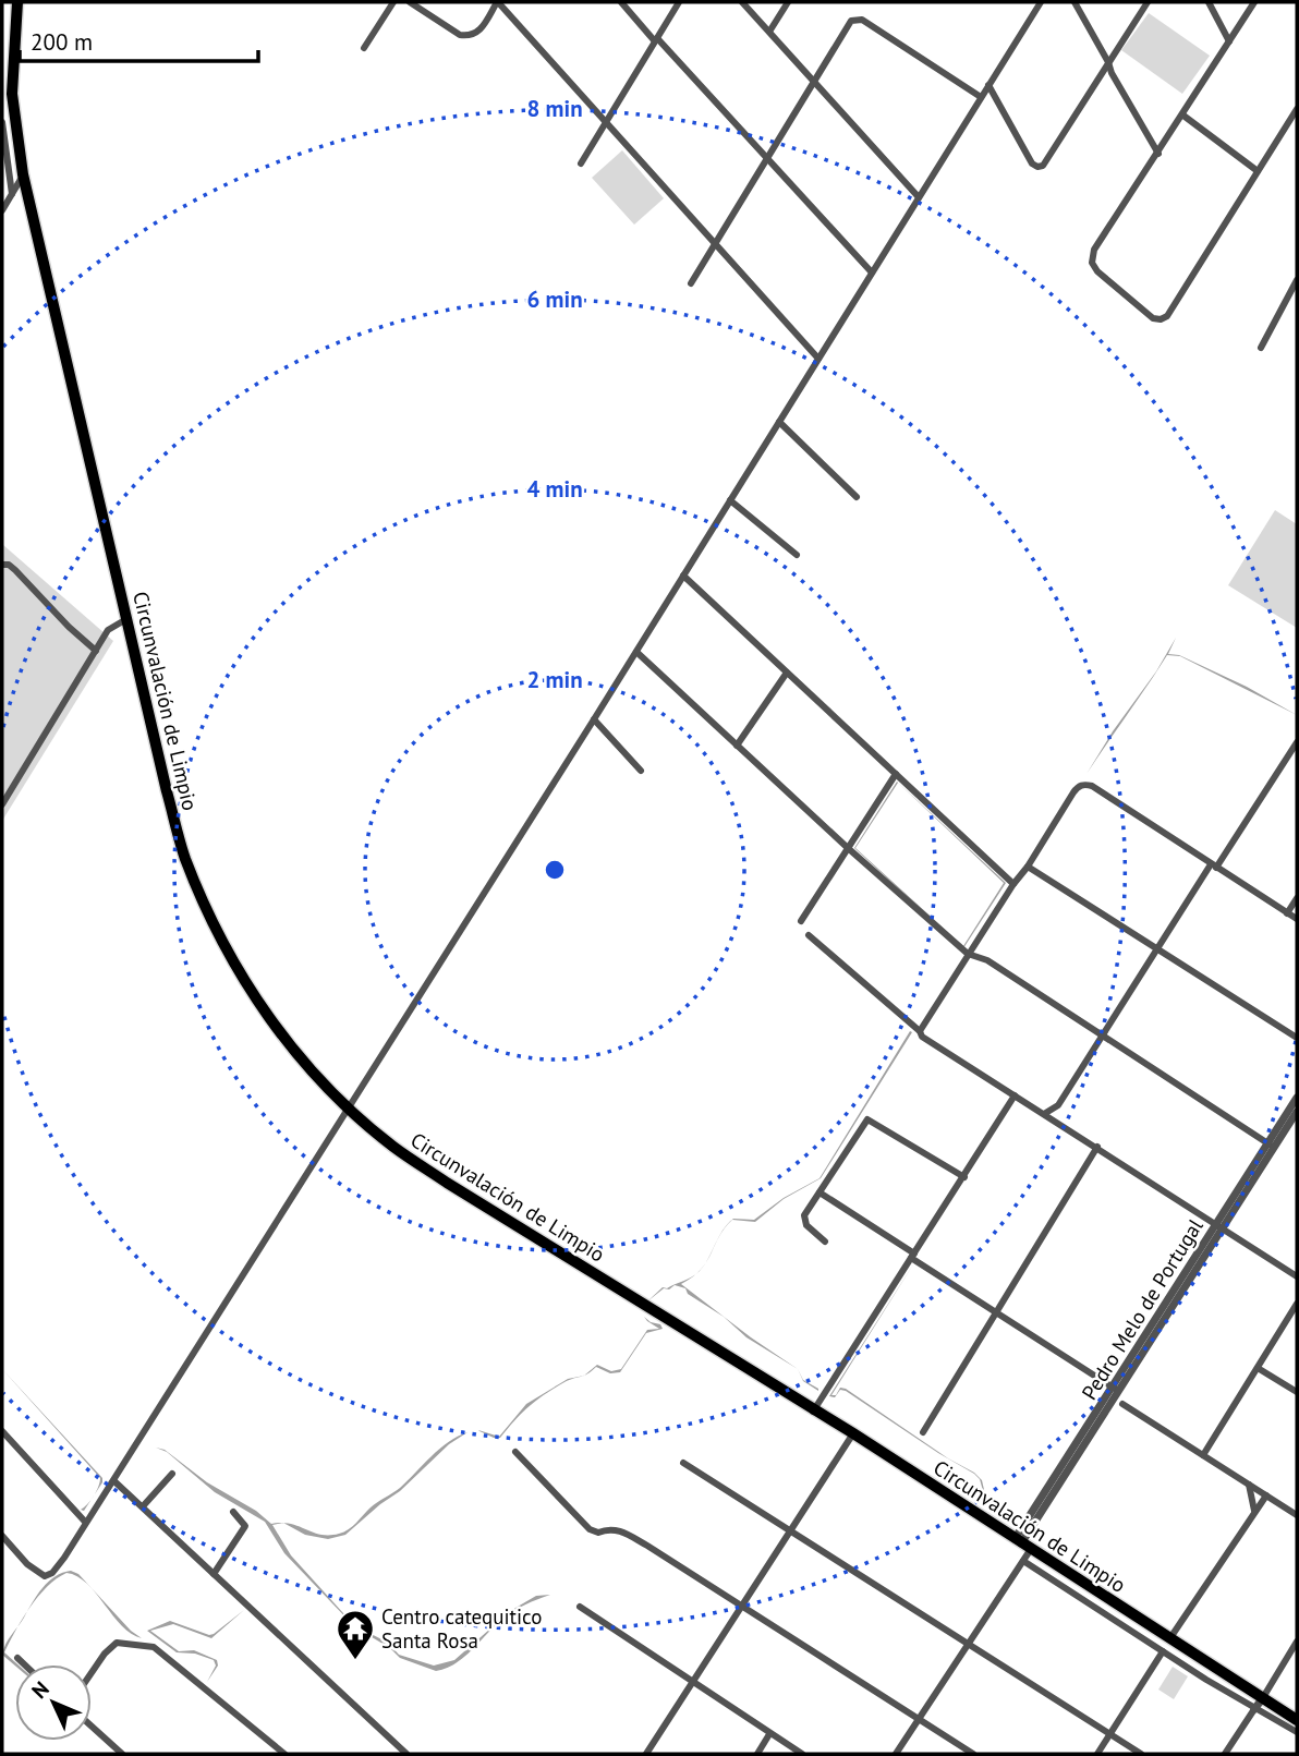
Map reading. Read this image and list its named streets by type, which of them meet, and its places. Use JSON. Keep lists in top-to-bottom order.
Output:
{
  "streets": {
    "highway": ["Circunvalación de Limpio"],
    "street": ["Pedro Melo de Portugal"]
  },
  "crossings": [
    ["Circunvalación de Limpio", "Pedro Melo de Portugal"]
  ],
  "places": {
    "temple": ["Centro catequitico Santa Rosa"]
  },
  "scale_bar": "200 m",
  "north": "top left",
  "rings": [
    "8 min",
    "6 min",
    "4 min",
    "2 min"
  ]
}
